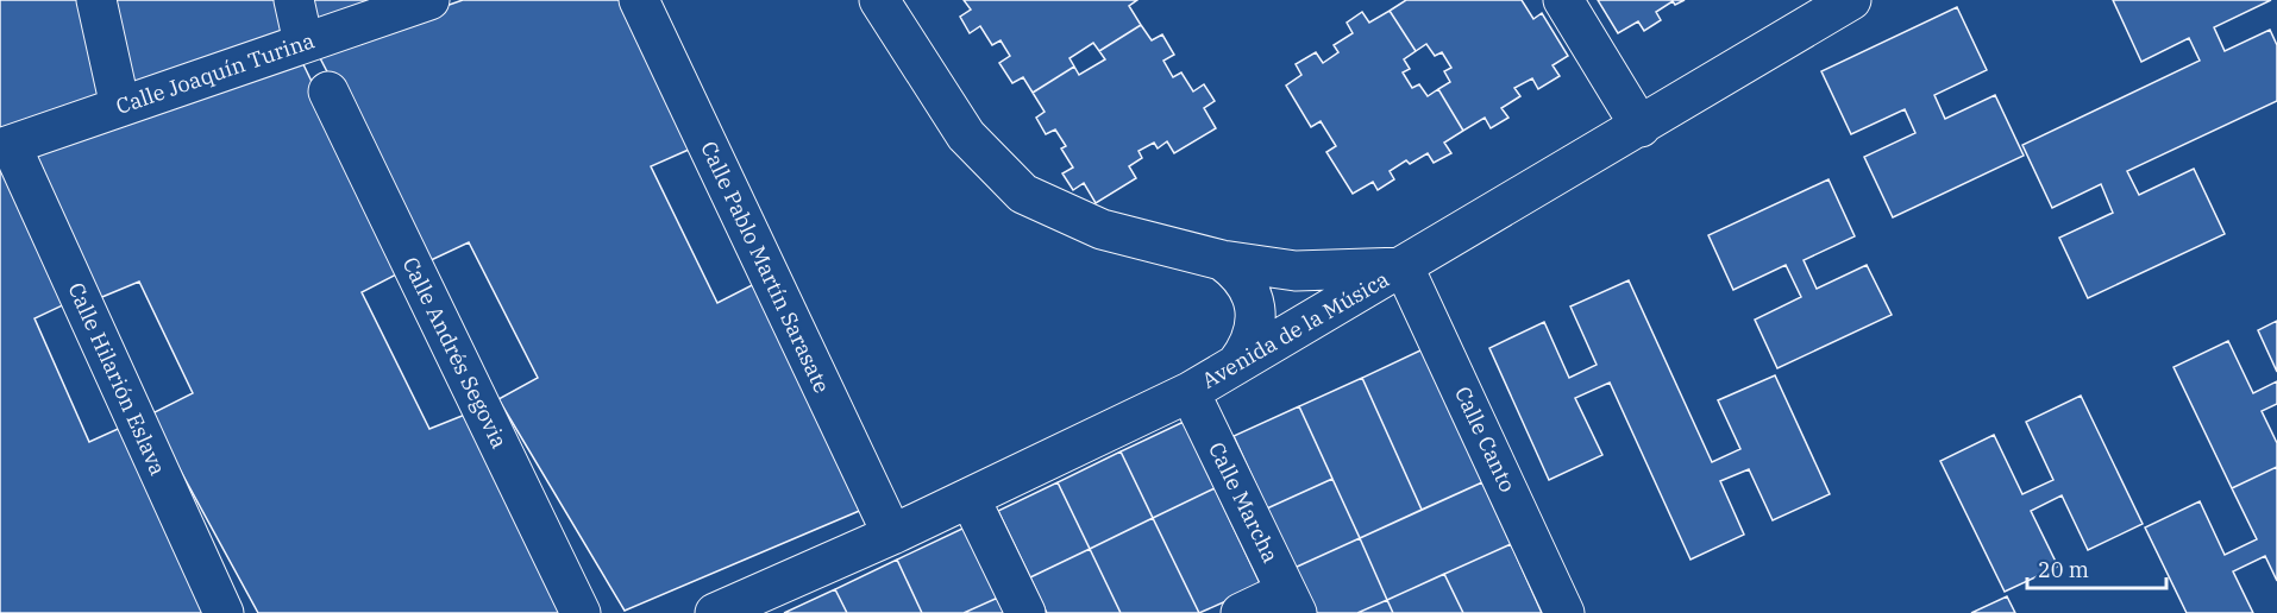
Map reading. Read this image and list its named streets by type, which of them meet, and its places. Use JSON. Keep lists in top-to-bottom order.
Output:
{
  "streets": {
    "street": [
      "Calle Joaquín Turina",
      "Calle Pablo Martín Sarasate",
      "Avenida de la Música",
      "Calle Andrés Segovia",
      "Calle Hilarión Eslava",
      "Calle Canto",
      "Calle Marcha"
    ]
  },
  "crossings": [
    ["Calle Joaquín Turina", "Calle Hilarión Eslava"],
    ["Calle Pablo Martín Sarasate", "Avenida de la Música"],
    ["Avenida de la Música", "Calle Canto"],
    ["Avenida de la Música", "Calle Marcha"]
  ],
  "scale_bar": "20 m"
}
